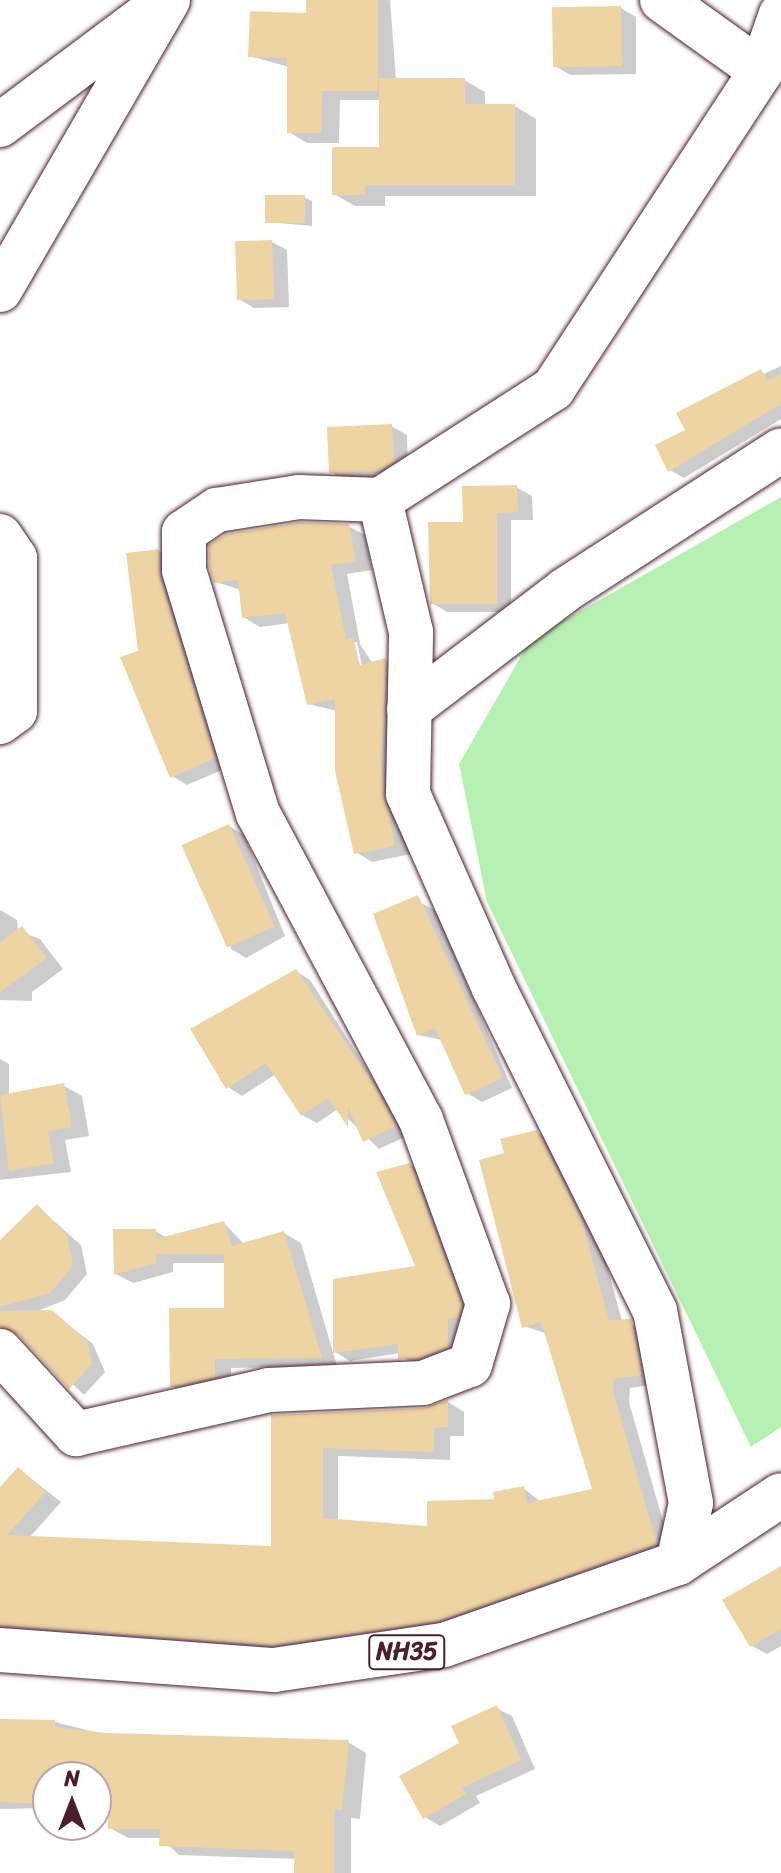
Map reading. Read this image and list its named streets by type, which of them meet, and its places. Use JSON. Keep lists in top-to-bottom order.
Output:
{
  "streets": {
    "main road": ["NH35"]
  },
  "north": "top"
}
